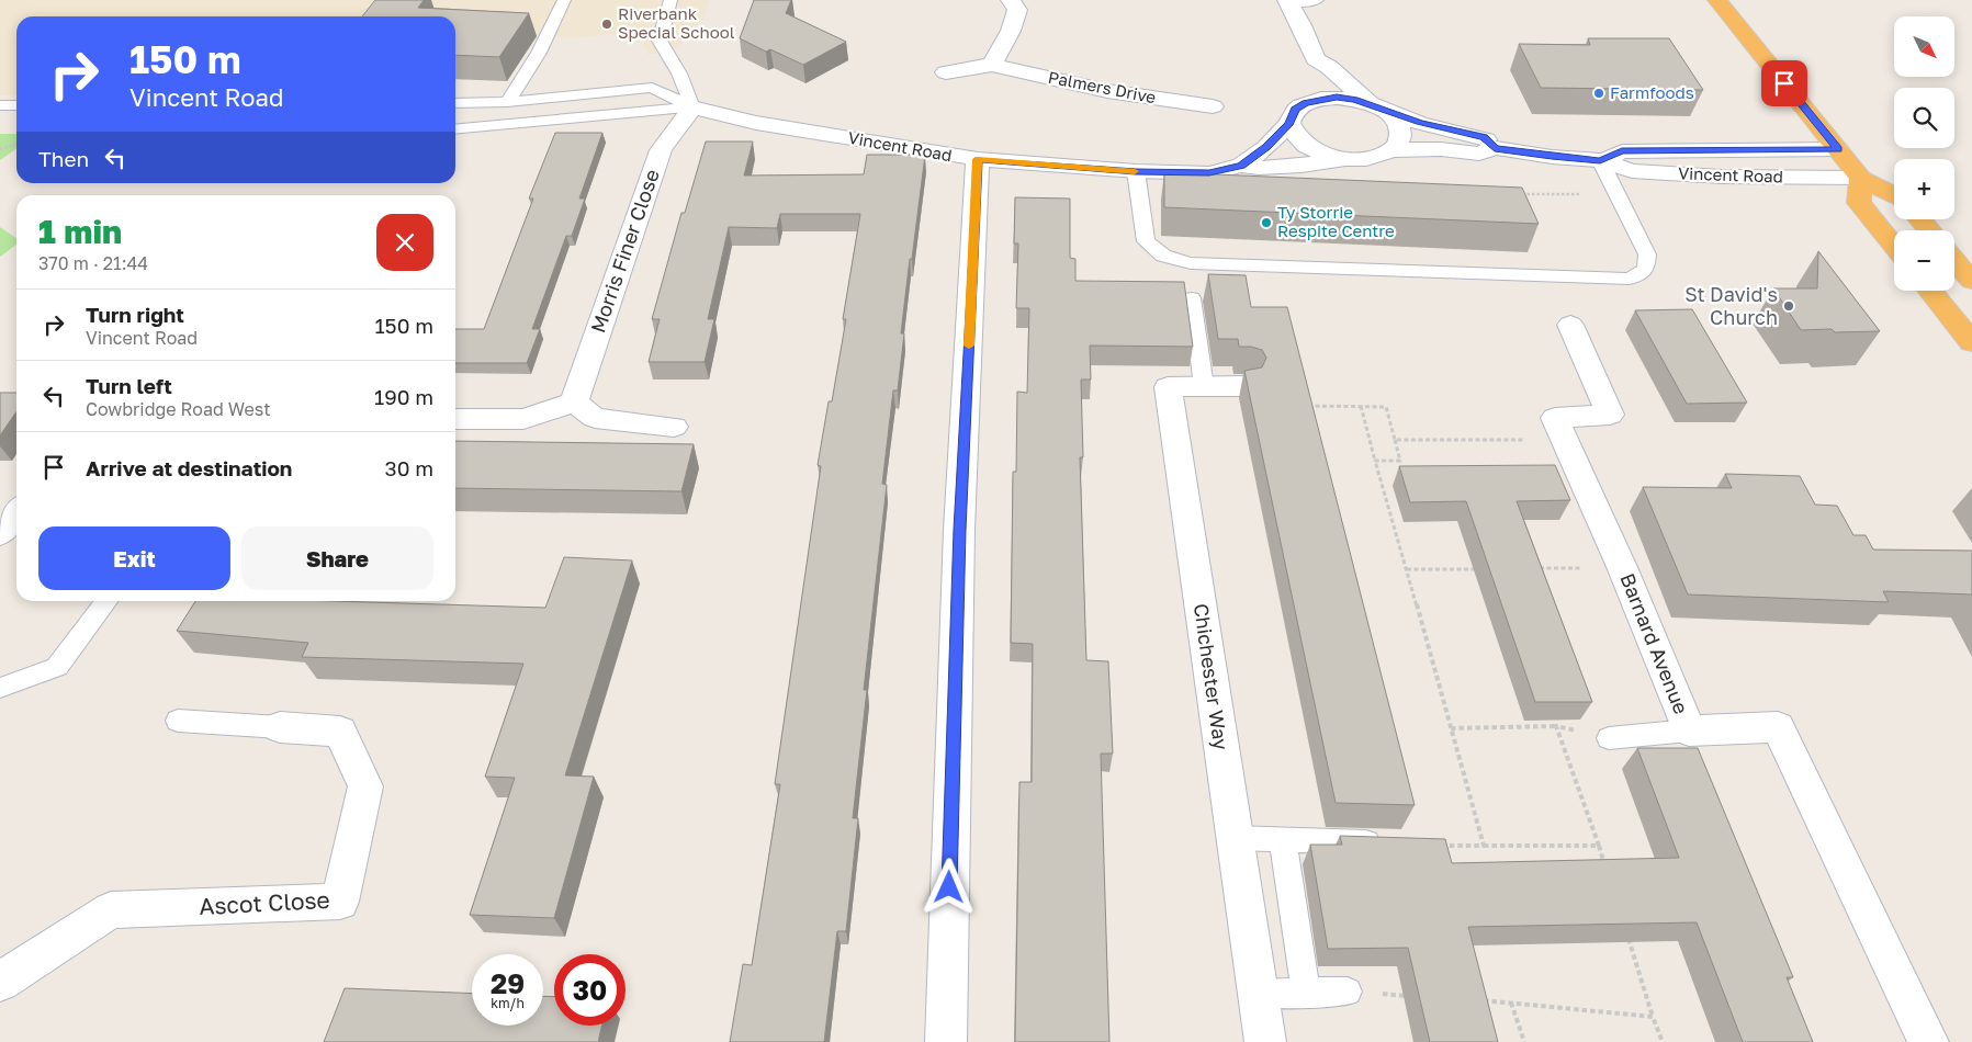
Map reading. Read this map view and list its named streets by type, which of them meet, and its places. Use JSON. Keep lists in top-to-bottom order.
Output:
{
  "streets": {
    "street": [
      "Palmers Drive",
      "Vincent Road",
      "Morris Finer Close",
      "Barnard Avenue",
      "Chichester Way",
      "Ascot Close"
    ]
  },
  "crossings": [
    ["Vincent Road", "Morris Finer Close"]
  ],
  "places": [
    "Riverbank Special School",
    "Farmfoods",
    "Ty Storrie Respite Centre",
    "St David's Church"
  ],
  "north": "bottom right",
  "page": {
    "map_buttons": ["+", "−"],
    "turn": ["150 m", "Vincent Road"],
    "then": "Then",
    "heading": ["1 min", "370 m · 21:44"],
    "list": [
      {
        "name": "Turn right",
        "note": "Vincent Road",
        "value": "150 m"
      },
      {
        "name": "Turn left",
        "note": "Cowbridge Road West",
        "value": "190 m"
      },
      {
        "name": "Arrive at destination",
        "value": "30 m"
      }
    ],
    "buttons": ["Exit", "Share"],
    "speed": "29 km/h",
    "limit": "30"
  }
}
